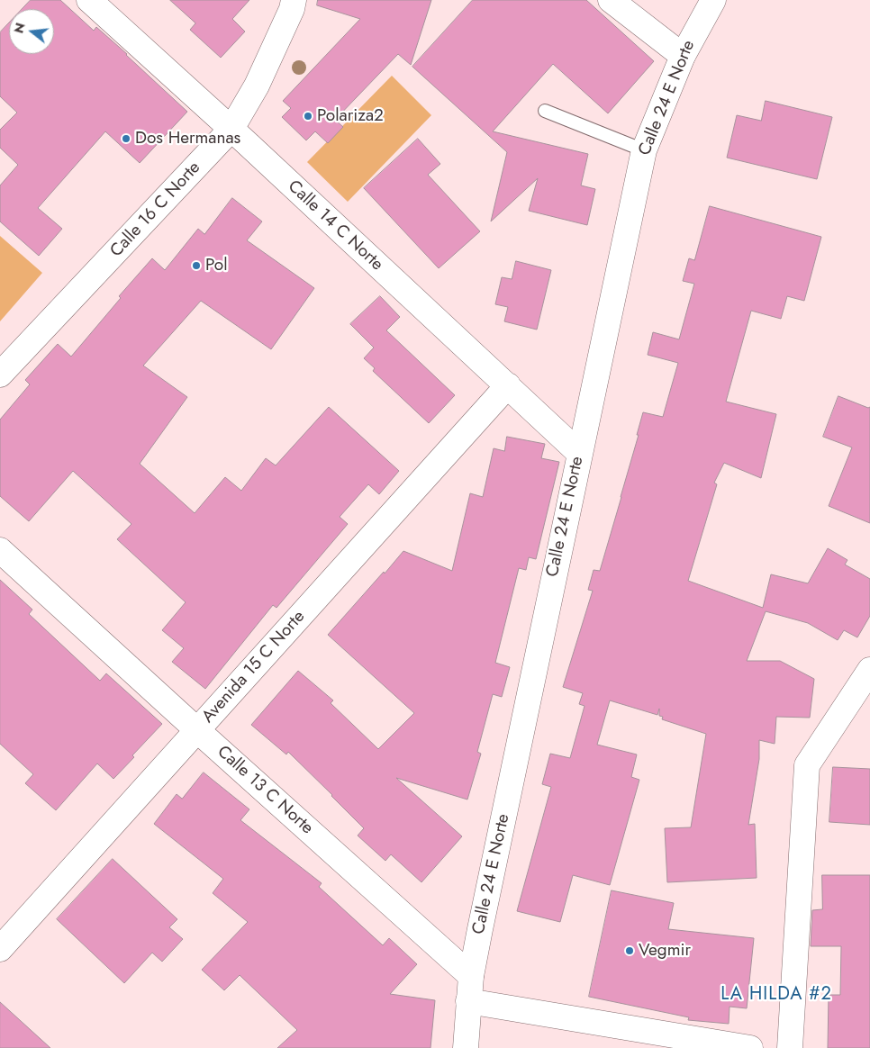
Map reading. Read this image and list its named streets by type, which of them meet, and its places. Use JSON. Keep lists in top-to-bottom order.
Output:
{
  "streets": {
    "street": [
      "Calle 24 E Norte",
      "Calle 16 C Norte",
      "Calle 14 C Norte",
      "Avenida 15 C Norte",
      "Calle 13 C Norte"
    ]
  },
  "crossings": [
    ["Calle 24 E Norte", "Calle 14 C Norte"],
    ["Calle 24 E Norte", "Calle 13 C Norte"],
    ["Calle 16 C Norte", "Calle 14 C Norte"],
    ["Calle 14 C Norte", "Avenida 15 C Norte"],
    ["Avenida 15 C Norte", "Calle 13 C Norte"]
  ],
  "districts": ["LA HILDA #2"],
  "places": [
    "Polariza2",
    "Dos Hermanas",
    "Pol",
    "Vegmir"
  ],
  "north": "left"
}
